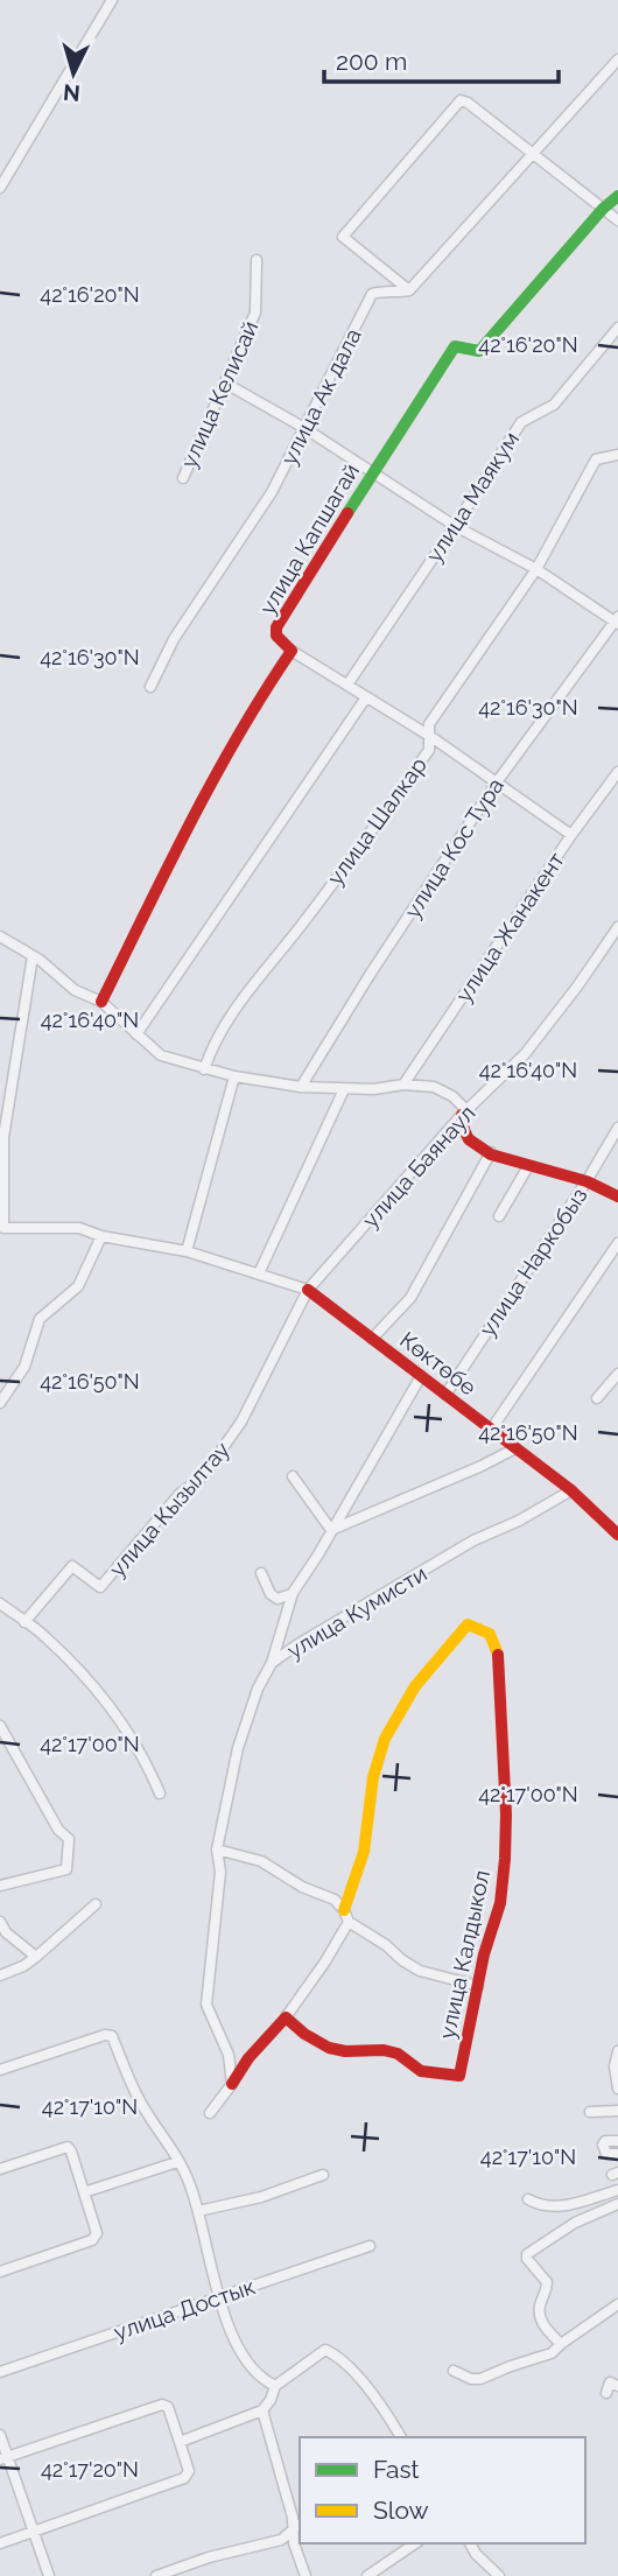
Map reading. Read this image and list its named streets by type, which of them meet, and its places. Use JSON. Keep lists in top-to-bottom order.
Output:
{
  "streets": {
    "street": [
      "улица Келисай",
      "улица Ак дала",
      "улица Маякум",
      "улица Капшагай",
      "улица Шалкар",
      "улица Кос Тура",
      "улица Жанакент",
      "улица Баянаул",
      "улица Наркобыз",
      "Көктөбе",
      "улица Кызылтау",
      "улица Кумисти",
      "улица Калдыкол",
      "улица Достык"
    ]
  },
  "crossings": [
    ["улица Баянаул", "Көктөбе"],
    ["улица Баянаул", "улица Кызылтау"],
    ["улица Наркобыз", "Көктөбе"],
    ["Көктөбе", "улица Кызылтау"],
    ["Көктөбе", "улица Кумисти"]
  ],
  "legend": ["Fast", "Slow"],
  "scale_bar": "200 m",
  "north": "bottom",
  "coordinates": [
    "42°16'20\"N",
    "42°16'30\"N",
    "42°16'40\"N",
    "42°16'50\"N",
    "42°17'00\"N",
    "42°17'10\"N",
    "42°17'20\"N"
  ]
}
